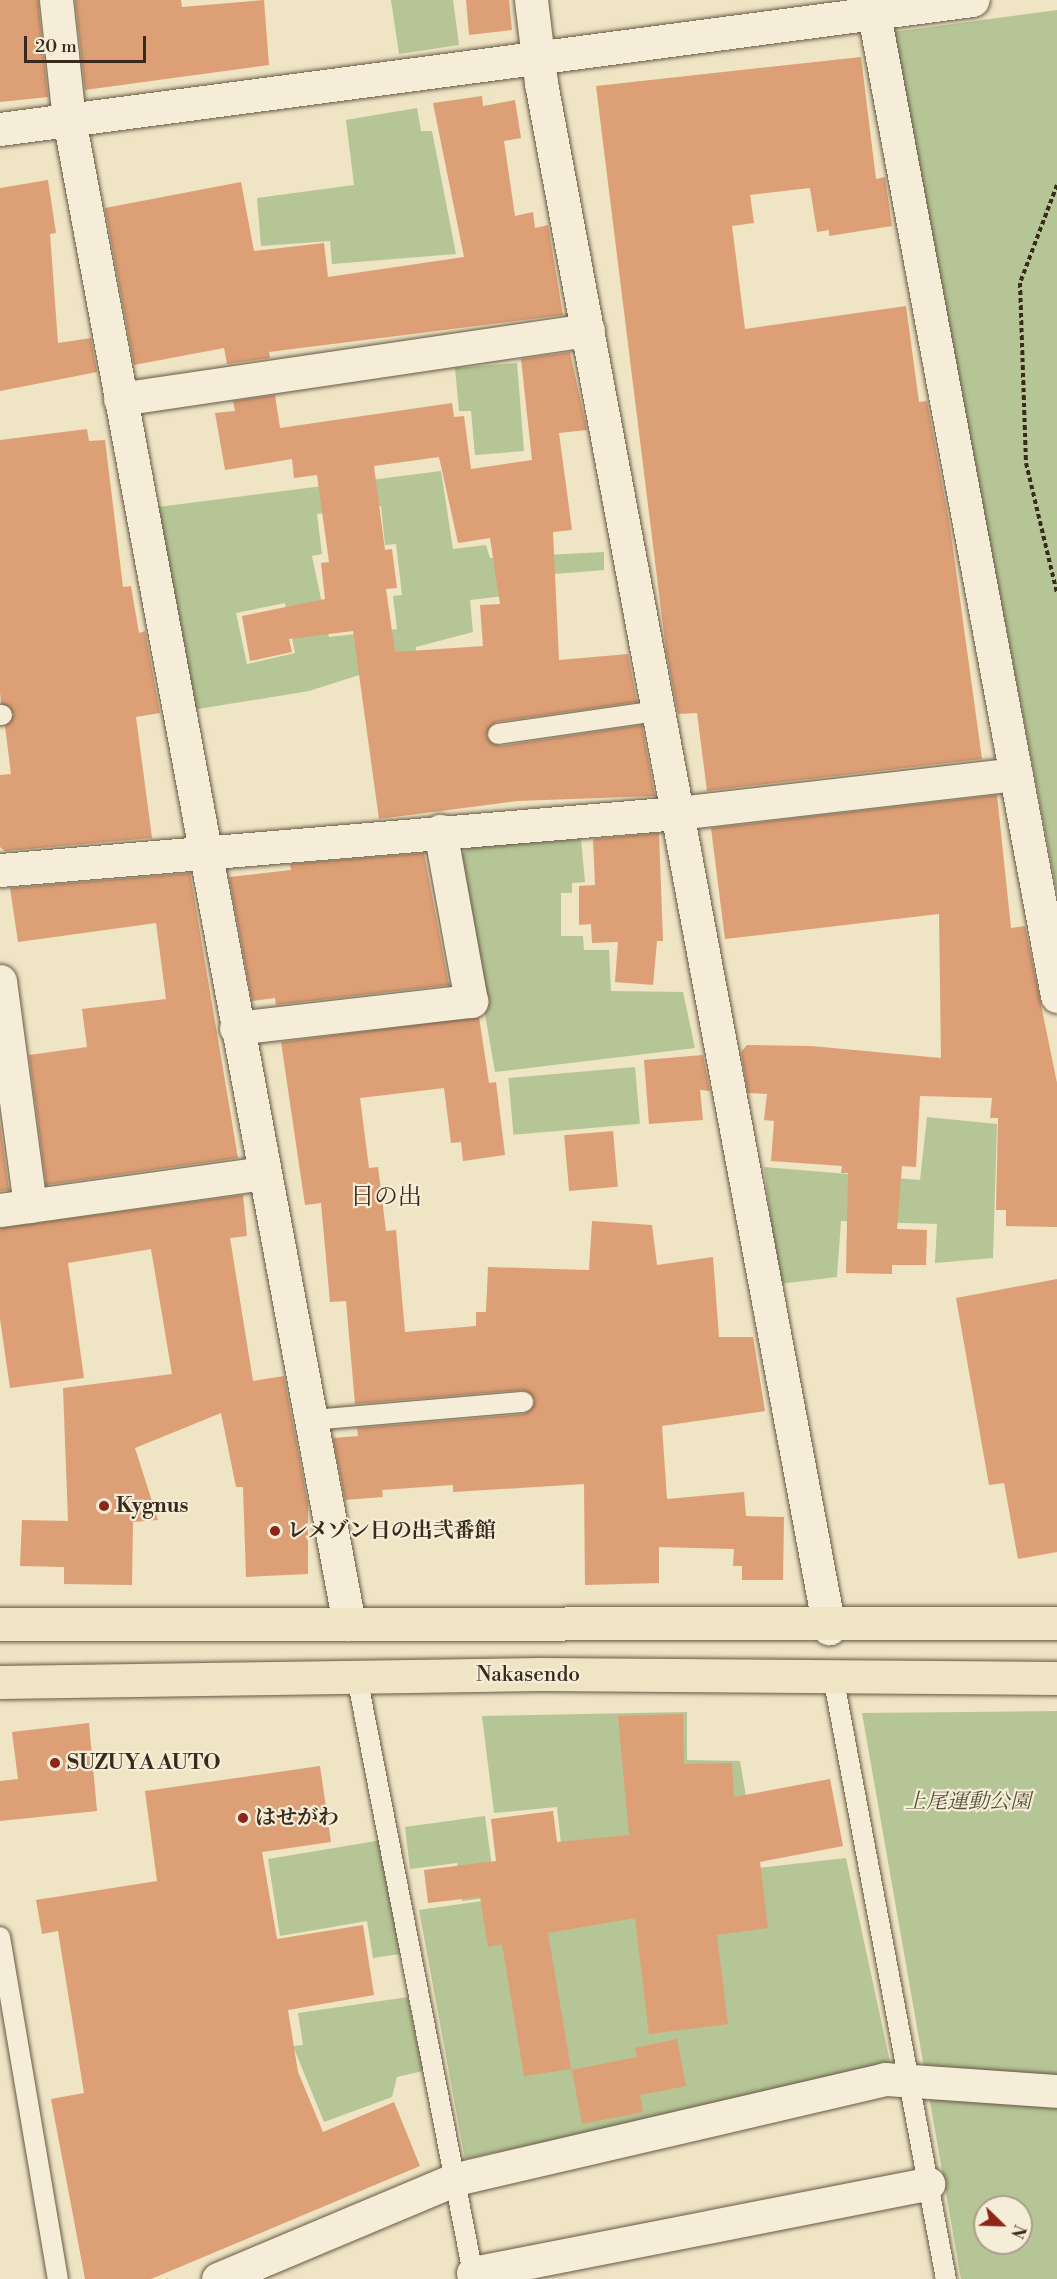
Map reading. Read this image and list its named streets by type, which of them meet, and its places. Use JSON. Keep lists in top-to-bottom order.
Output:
{
  "streets": {
    "highway": ["Nakasendo"]
  },
  "districts": ["日の出"],
  "parks": ["上尾運動公園"],
  "places": [
    "Kygnus",
    "レメゾン日の出弐番館",
    "SUZUYA AUTO",
    "はせがわ"
  ],
  "scale_bar": "20 m",
  "north": "bottom right"
}
